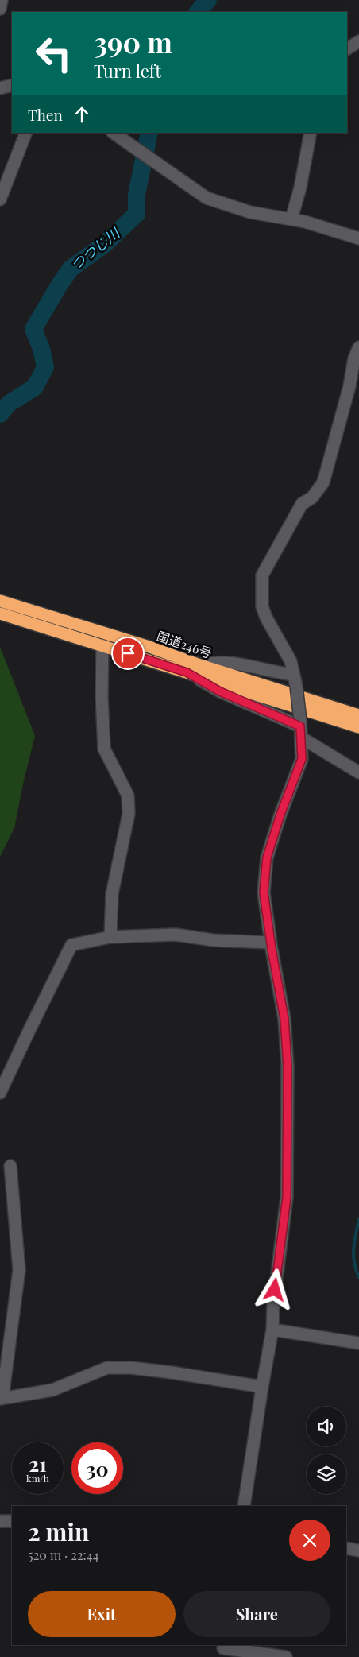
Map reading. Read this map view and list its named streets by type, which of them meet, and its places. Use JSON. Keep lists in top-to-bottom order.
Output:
{
  "streets": {
    "highway": ["国道246号"]
  },
  "water": ["つつじ川"],
  "page": {
    "turn": ["390 m", "Turn left"],
    "then": "Then",
    "speed": "21 km/h",
    "limit": "30",
    "heading": ["2 min", "520 m · 22:44"],
    "buttons": ["Exit", "Share"]
  }
}
